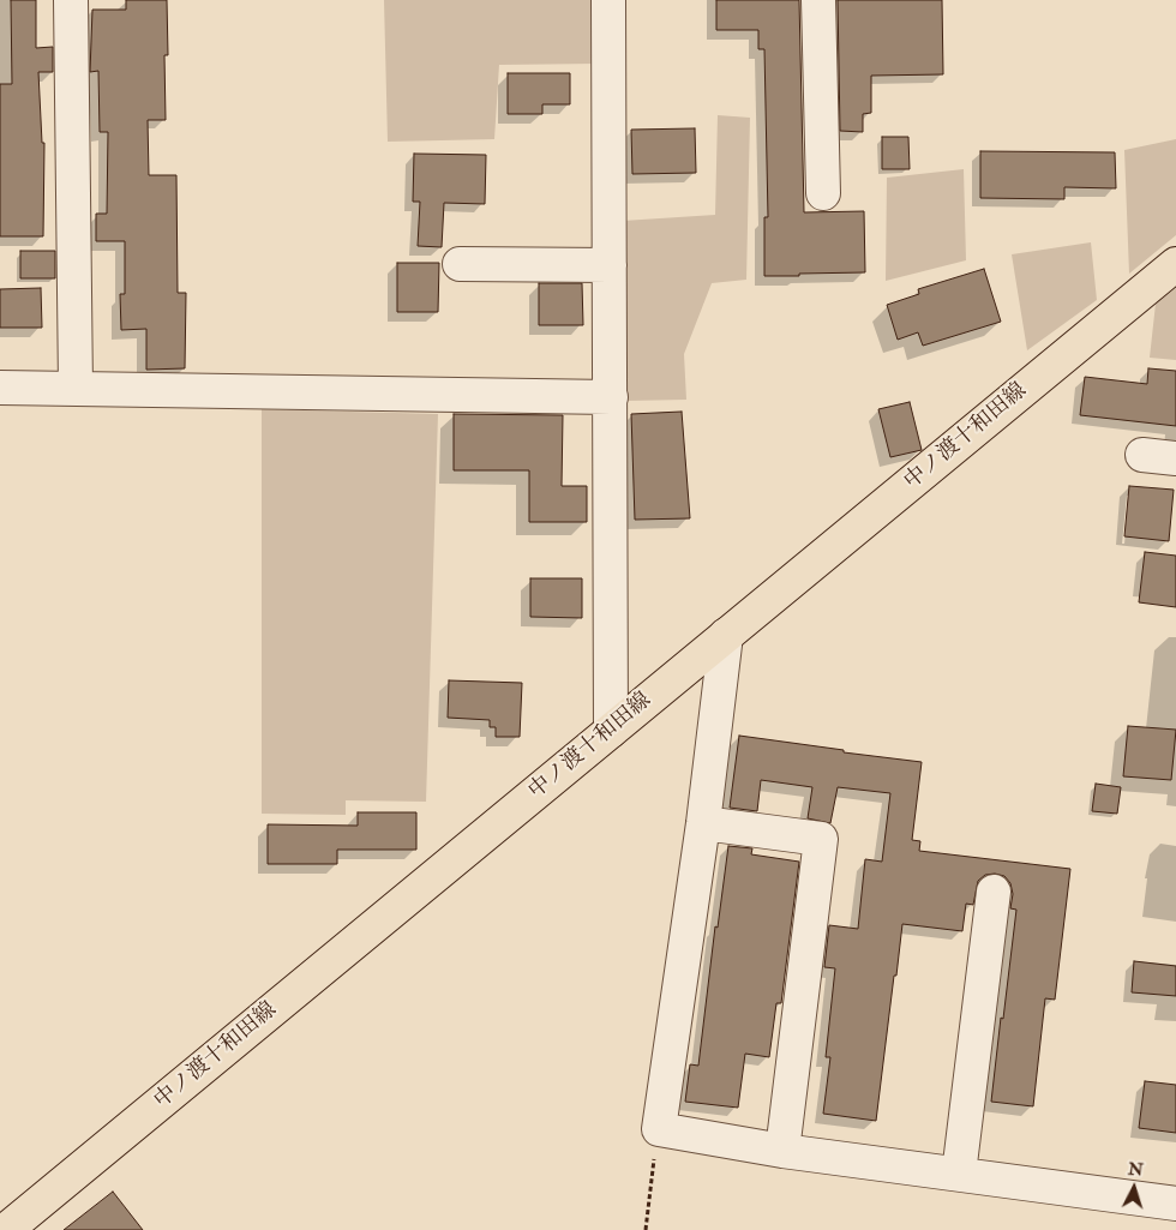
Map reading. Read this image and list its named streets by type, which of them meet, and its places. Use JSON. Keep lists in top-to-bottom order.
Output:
{
  "streets": {
    "main road": ["中ノ渡十和田線"]
  },
  "north": "top"
}
